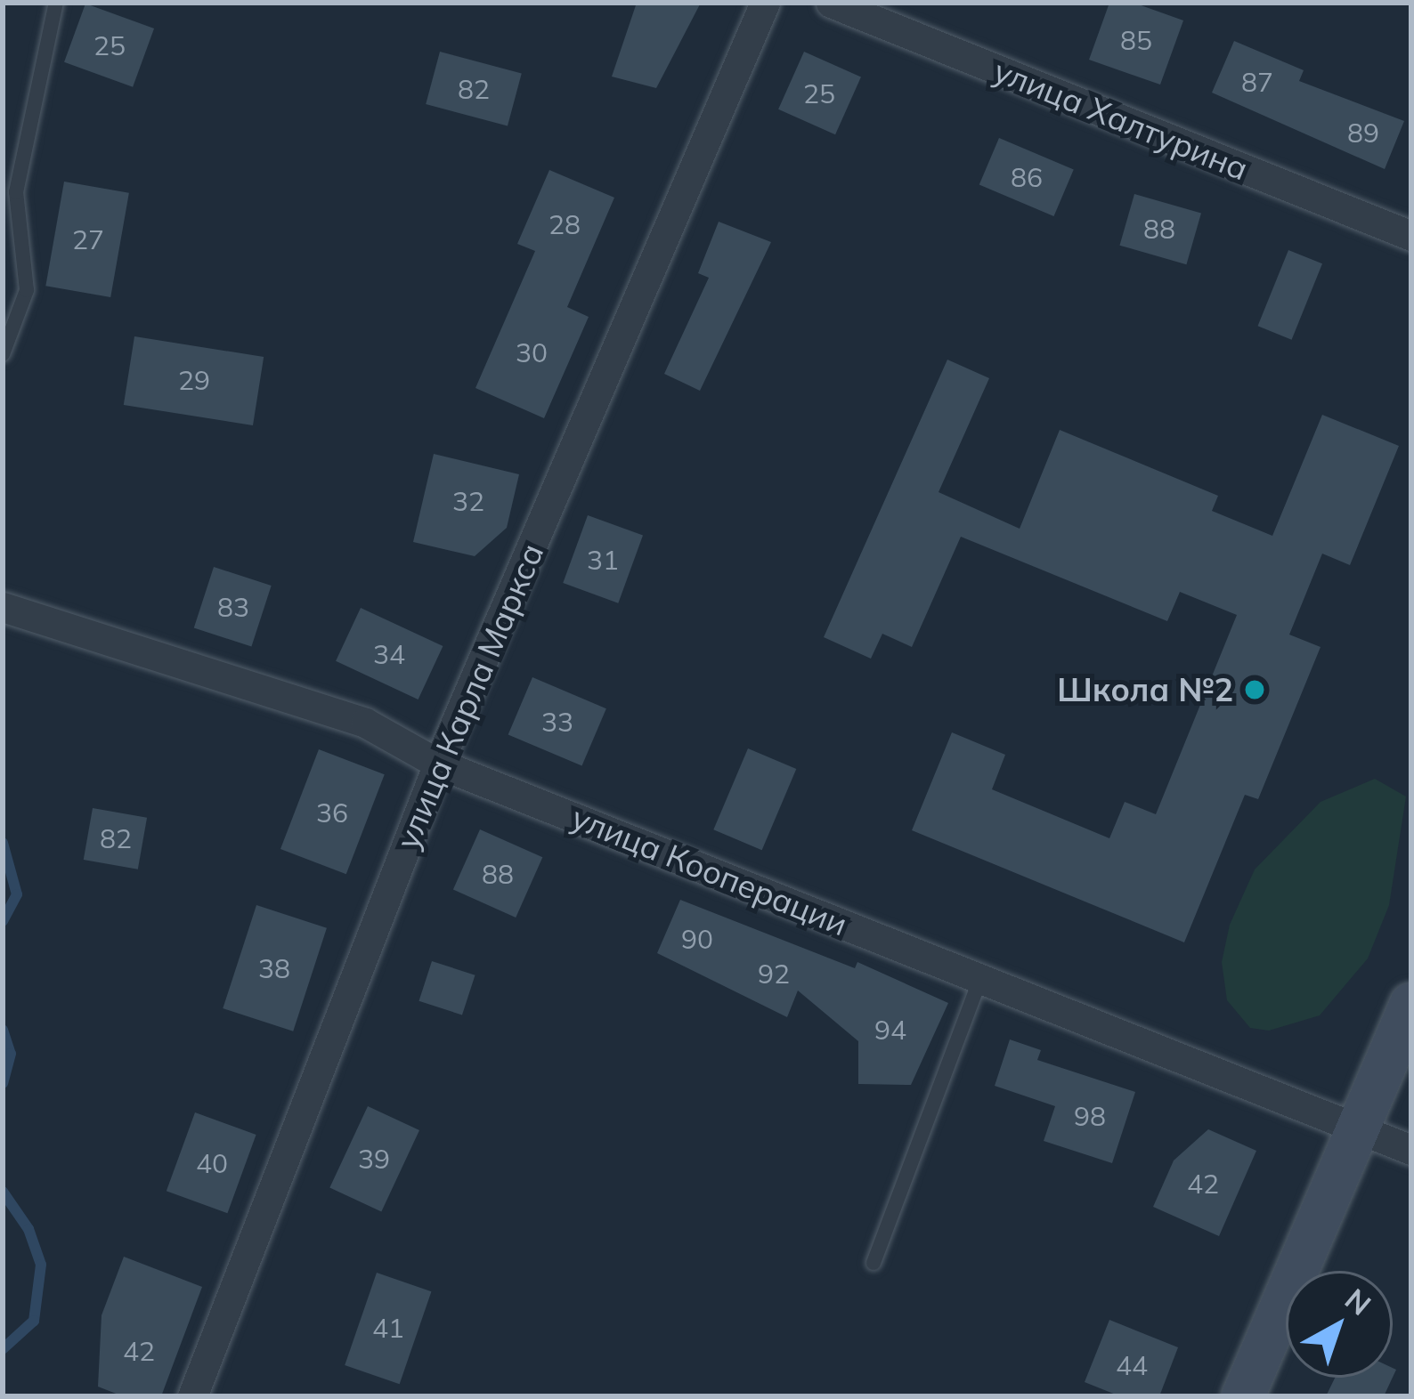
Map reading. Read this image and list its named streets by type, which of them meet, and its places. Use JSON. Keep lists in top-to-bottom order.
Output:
{
  "streets": {
    "street": ["улица Халтурина", "улица Карла Маркса", "улица Кооперации"]
  },
  "crossings": [
    ["улица Карла Маркса", "улица Кооперации"]
  ],
  "places": ["Школа №2"],
  "house_numbers": [
    "85",
    "25",
    "87",
    "82",
    "25",
    "89",
    "86",
    "28",
    "88",
    "27",
    "30",
    "29",
    "32",
    "31",
    "83",
    "34",
    "33",
    "36",
    "82",
    "88",
    "90",
    "38",
    "92",
    "94",
    "98",
    "39",
    "40",
    "42",
    "41",
    "42",
    "44"
  ],
  "north": "top right"
}
